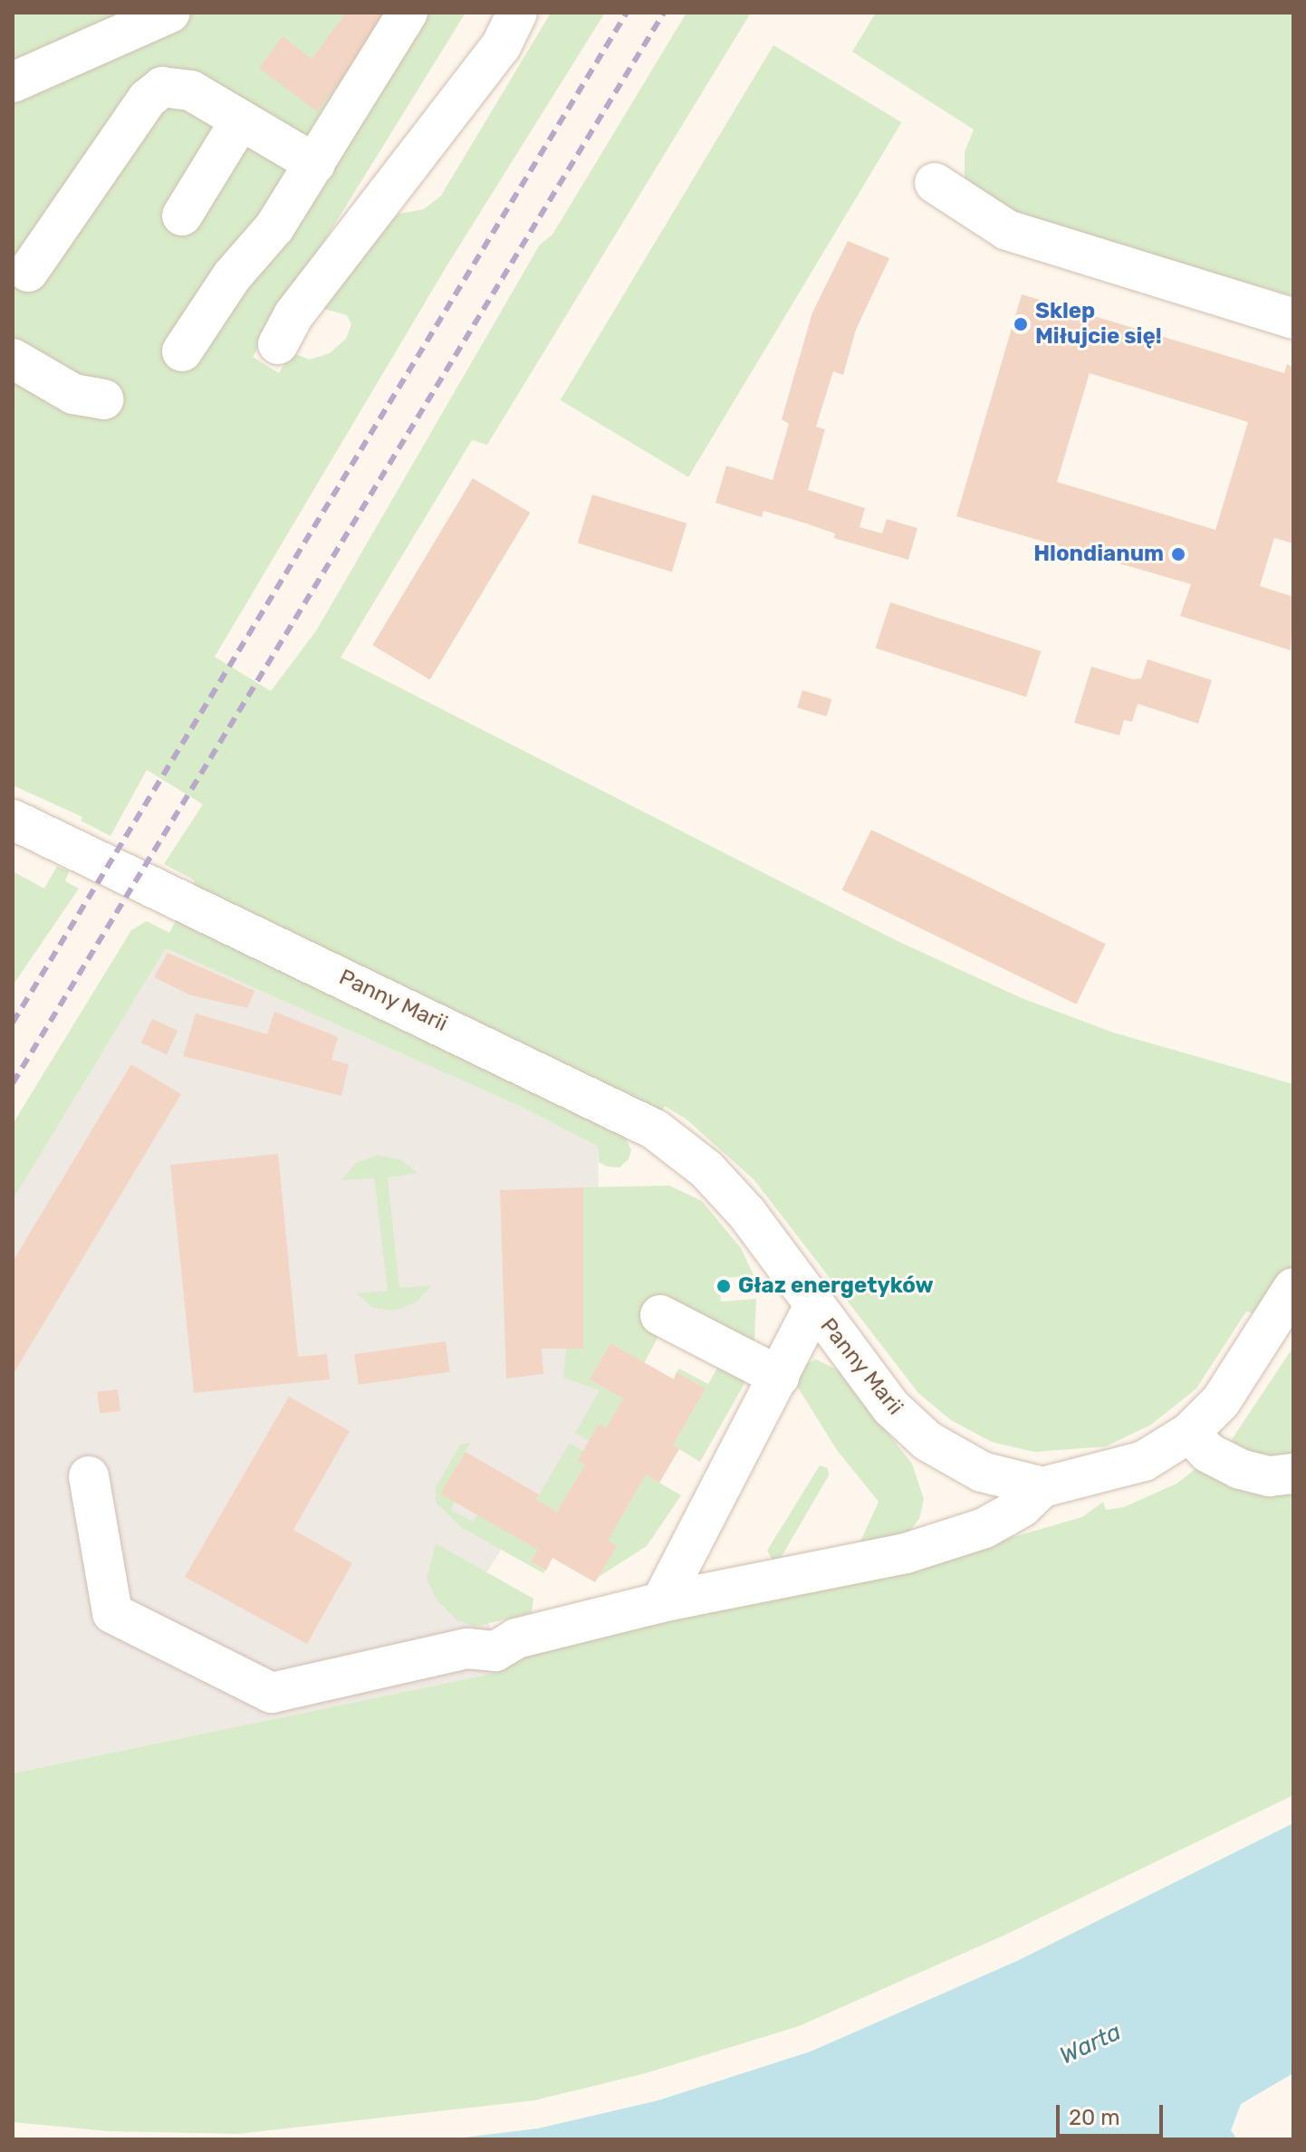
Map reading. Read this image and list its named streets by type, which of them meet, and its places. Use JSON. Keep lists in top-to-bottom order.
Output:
{
  "streets": {
    "street": ["Panny Marii"]
  },
  "water": ["Warta"],
  "places": ["Sklep Miłujcie się!", "Hlondianum", "Głaz energetyków"],
  "scale_bar": "20 m"
}
